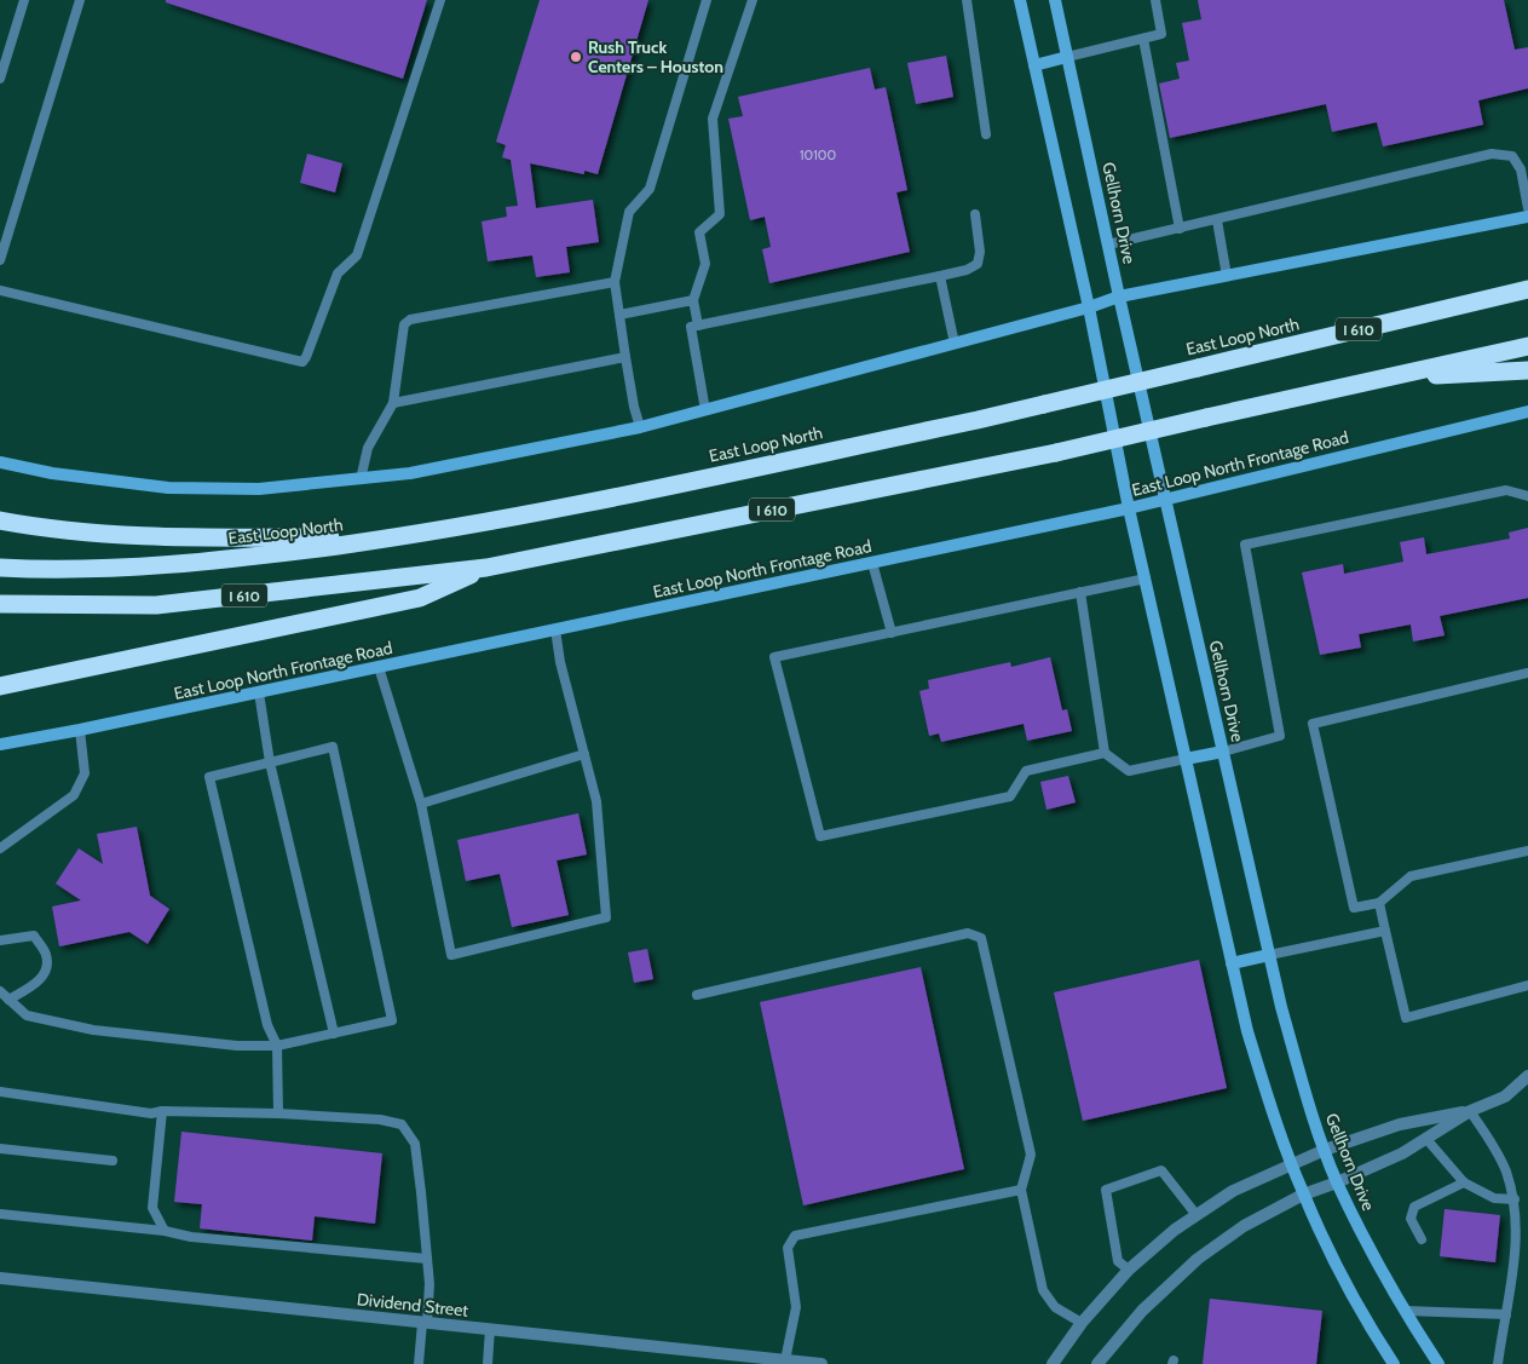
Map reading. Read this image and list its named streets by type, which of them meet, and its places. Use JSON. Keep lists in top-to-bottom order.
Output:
{
  "streets": {
    "highway": ["I 610", "East Loop North"],
    "main road": ["Gellhorn Drive", "East Loop North Frontage Road"],
    "street": ["Dividend Street"]
  },
  "crossings": [
    ["Gellhorn Drive", "East Loop North Frontage Road"]
  ],
  "places": ["Rush Truck Centers – Houston"],
  "house_numbers": ["10100"]
}
